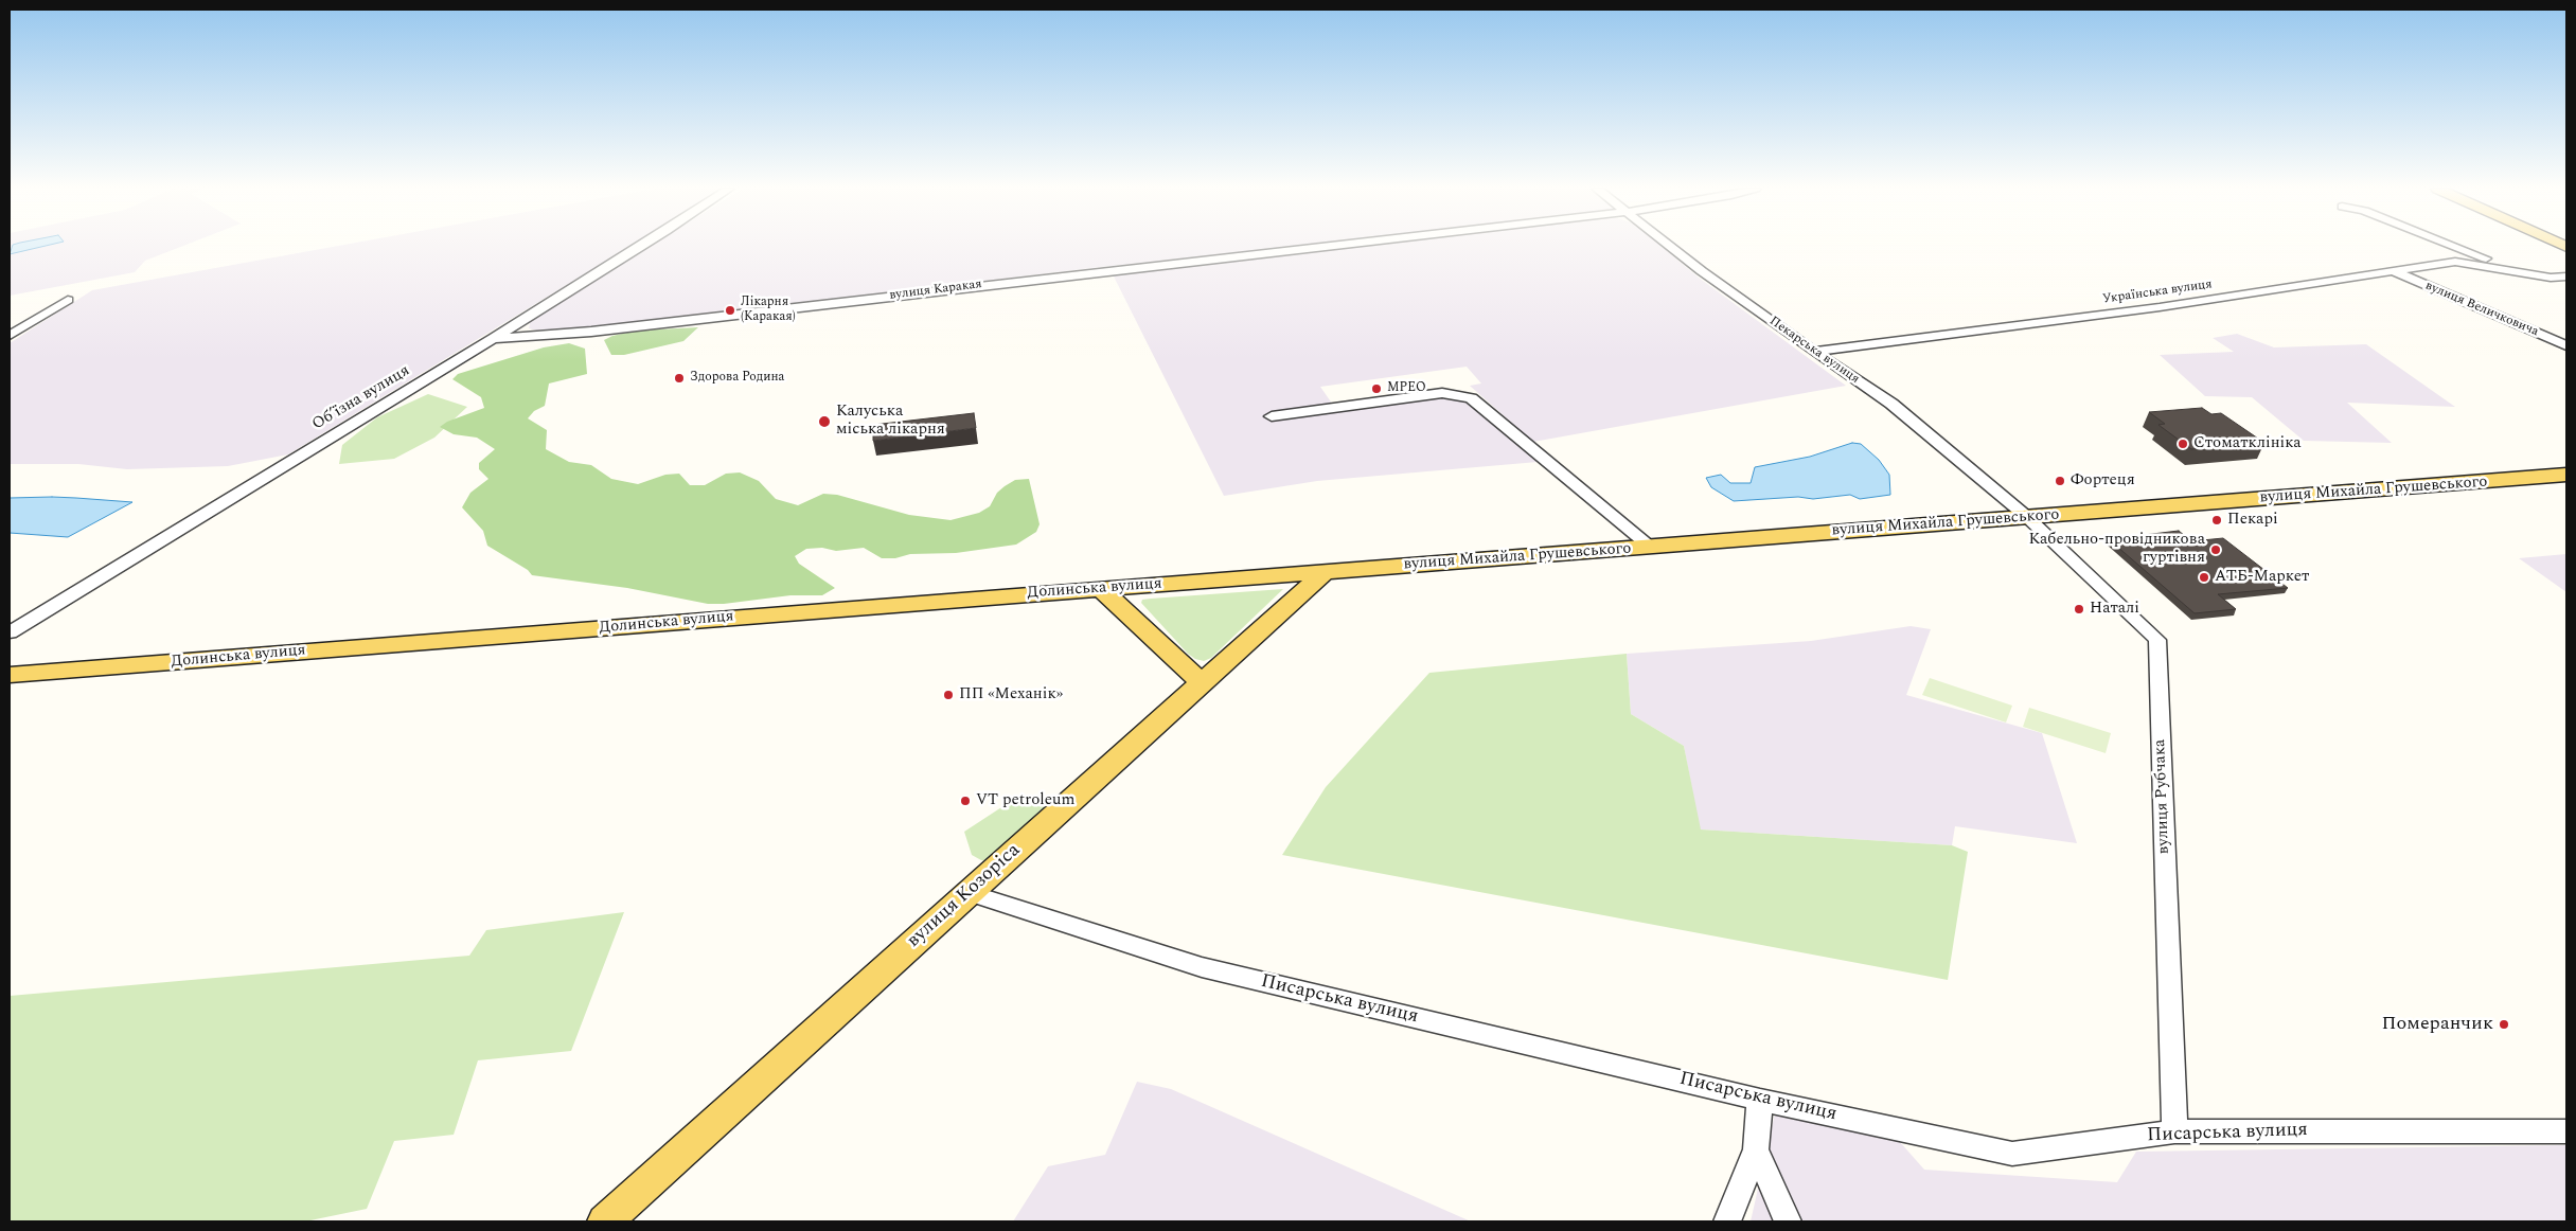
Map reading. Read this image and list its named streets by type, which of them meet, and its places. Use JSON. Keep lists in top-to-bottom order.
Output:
{
  "streets": {
    "main road": ["вулиця Михайла Грушевського", "Долинська вулиця", "вулиця Козоріса"],
    "street": [
      "вулиця Каракая",
      "Українська вулиця",
      "вулиця Величковича",
      "Пекарська вулиця",
      "Обʼїзна вулиця",
      "вулиця Рубчака",
      "Писарська вулиця"
    ]
  },
  "crossings": [
    ["вулиця Каракая", "Обʼїзна вулиця"],
    ["Українська вулиця", "вулиця Величковича"],
    ["Українська вулиця", "Пекарська вулиця"],
    ["Пекарська вулиця", "вулиця Михайла Грушевського"],
    ["Пекарська вулиця", "вулиця Рубчака"],
    ["вулиця Михайла Грушевського", "Долинська вулиця"],
    ["вулиця Михайла Грушевського", "вулиця Рубчака"],
    ["вулиця Михайла Грушевського", "вулиця Козоріса"],
    ["Долинська вулиця", "вулиця Козоріса"],
    ["вулиця Рубчака", "Писарська вулиця"],
    ["вулиця Козоріса", "Писарська вулиця"]
  ],
  "places": [
    "Лікарня (Каракая)",
    "Здорова Родина",
    "МРЕО",
    "Калуська міська лікарня",
    "Стоматклініка",
    "Фортеця",
    "Пекарі",
    "Кабельно-провідникова гуртівня",
    "АТБ-Маркет",
    "Наталі",
    "ПП «Механік»",
    "VT petroleum",
    "Померанчик"
  ]
}
